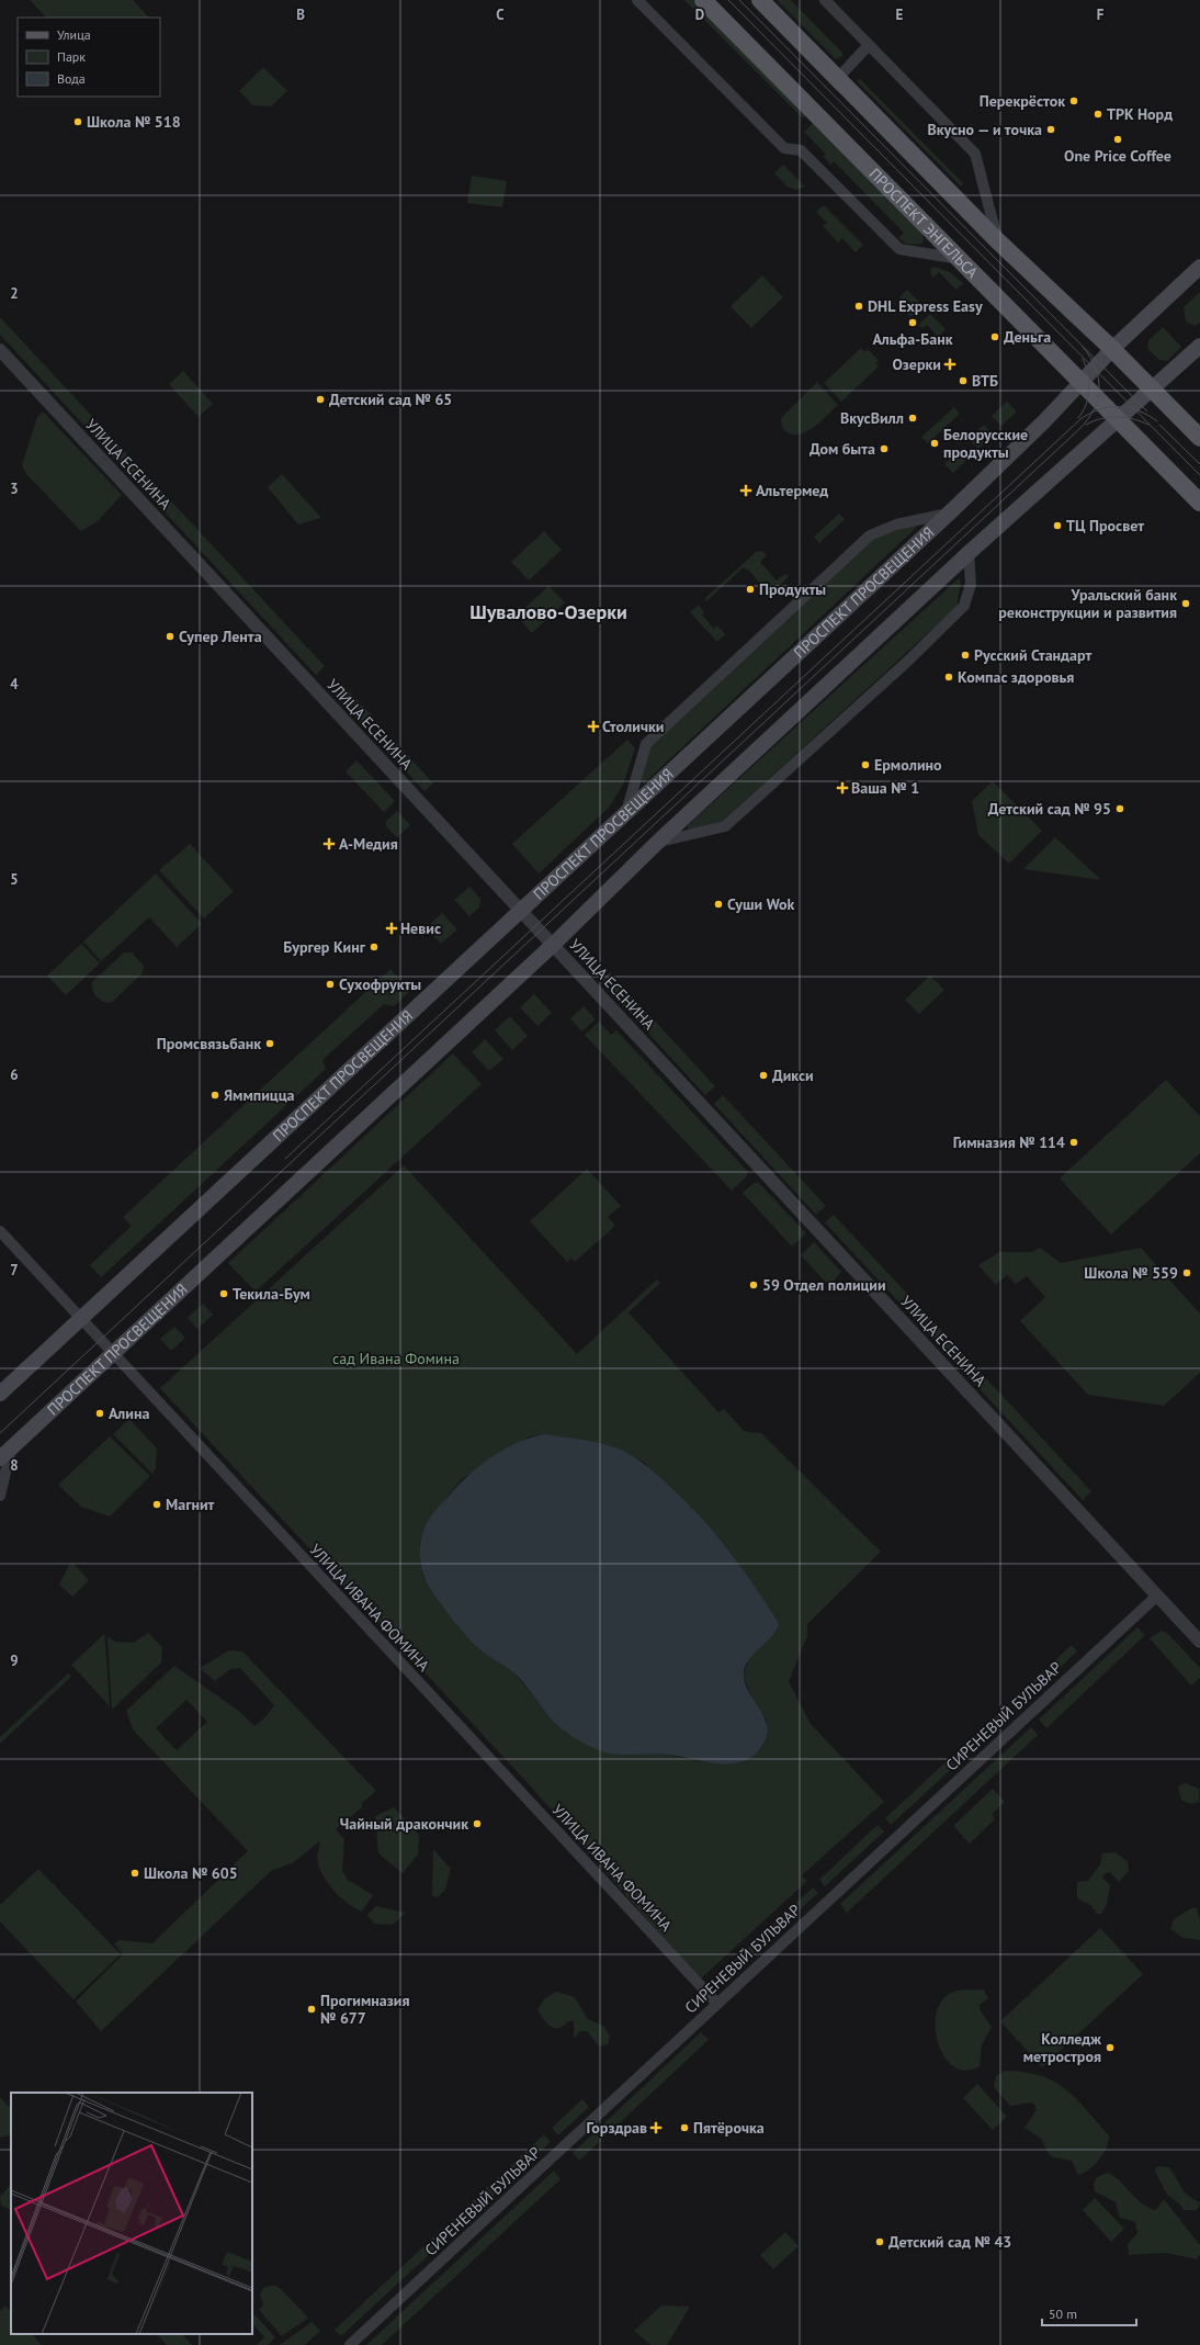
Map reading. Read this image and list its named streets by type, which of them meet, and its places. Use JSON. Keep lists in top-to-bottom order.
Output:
{
  "streets": {
    "main road": ["ПРОСПЕКТ ЭНГЕЛЬСА", "ПРОСПЕКТ ПРОСВЕЩЕНИЯ"],
    "street": ["УЛИЦА ЕСЕНИНА", "УЛИЦА ИВАНА ФОМИНА", "СИРЕНЕВЫЙ БУЛЬВАР"]
  },
  "crossings": [
    ["ПРОСПЕКТ ЭНГЕЛЬСА", "ПРОСПЕКТ ПРОСВЕЩЕНИЯ"],
    ["УЛИЦА ЕСЕНИНА", "ПРОСПЕКТ ПРОСВЕЩЕНИЯ"],
    ["УЛИЦА ЕСЕНИНА", "СИРЕНЕВЫЙ БУЛЬВАР"],
    ["ПРОСПЕКТ ПРОСВЕЩЕНИЯ", "УЛИЦА ИВАНА ФОМИНА"],
    ["УЛИЦА ИВАНА ФОМИНА", "СИРЕНЕВЫЙ БУЛЬВАР"]
  ],
  "districts": ["Шувалово-Озерки"],
  "parks": ["сад Ивана Фомина"],
  "places": {
    "other": [
      "Перекрёсток",
      "ТРК Норд",
      "Школа № 518",
      "Вкусно — и точка",
      "One Price Coffee",
      "DHL Express Easy",
      "Альфа-Банк",
      "Деньга",
      "ВТБ",
      "Детский сад № 65",
      "ВкусВилл",
      "Белорусские продукты",
      "Дом быта",
      "ТЦ Просвет",
      "Продукты",
      "Уральский банк реконструкции и развития",
      "Супер Лента",
      "Русский Стандарт",
      "Компас здоровья",
      "Ермолино",
      "Детский сад № 95",
      "Суши Wok",
      "Бургер Кинг",
      "Сухофрукты",
      "Промсвязьбанк",
      "Дикси",
      "Яммпицца",
      "Гимназия № 114",
      "Школа № 559",
      "59 Отдел полиции",
      "Текила-Бум",
      "Алина",
      "Магнит",
      "Чайный дракончик",
      "Школа № 605",
      "Прогимназия № 677",
      "Колледж метростроя",
      "Пятёрочка",
      "Детский сад № 43"
    ],
    "health": [
      "Озерки",
      "Альтермед",
      "Столички",
      "Ваша № 1",
      "А-Медия",
      "Невис",
      "Горздрав"
    ]
  },
  "legend": ["Улица", "Парк", "Вода"],
  "scale_bar": "50 m",
  "grid": {
    "columns": [
      "B",
      "C",
      "D",
      "E",
      "F"
    ],
    "rows": [
      "2",
      "3",
      "4",
      "5",
      "6",
      "7",
      "8",
      "9"
    ]
  }
}
